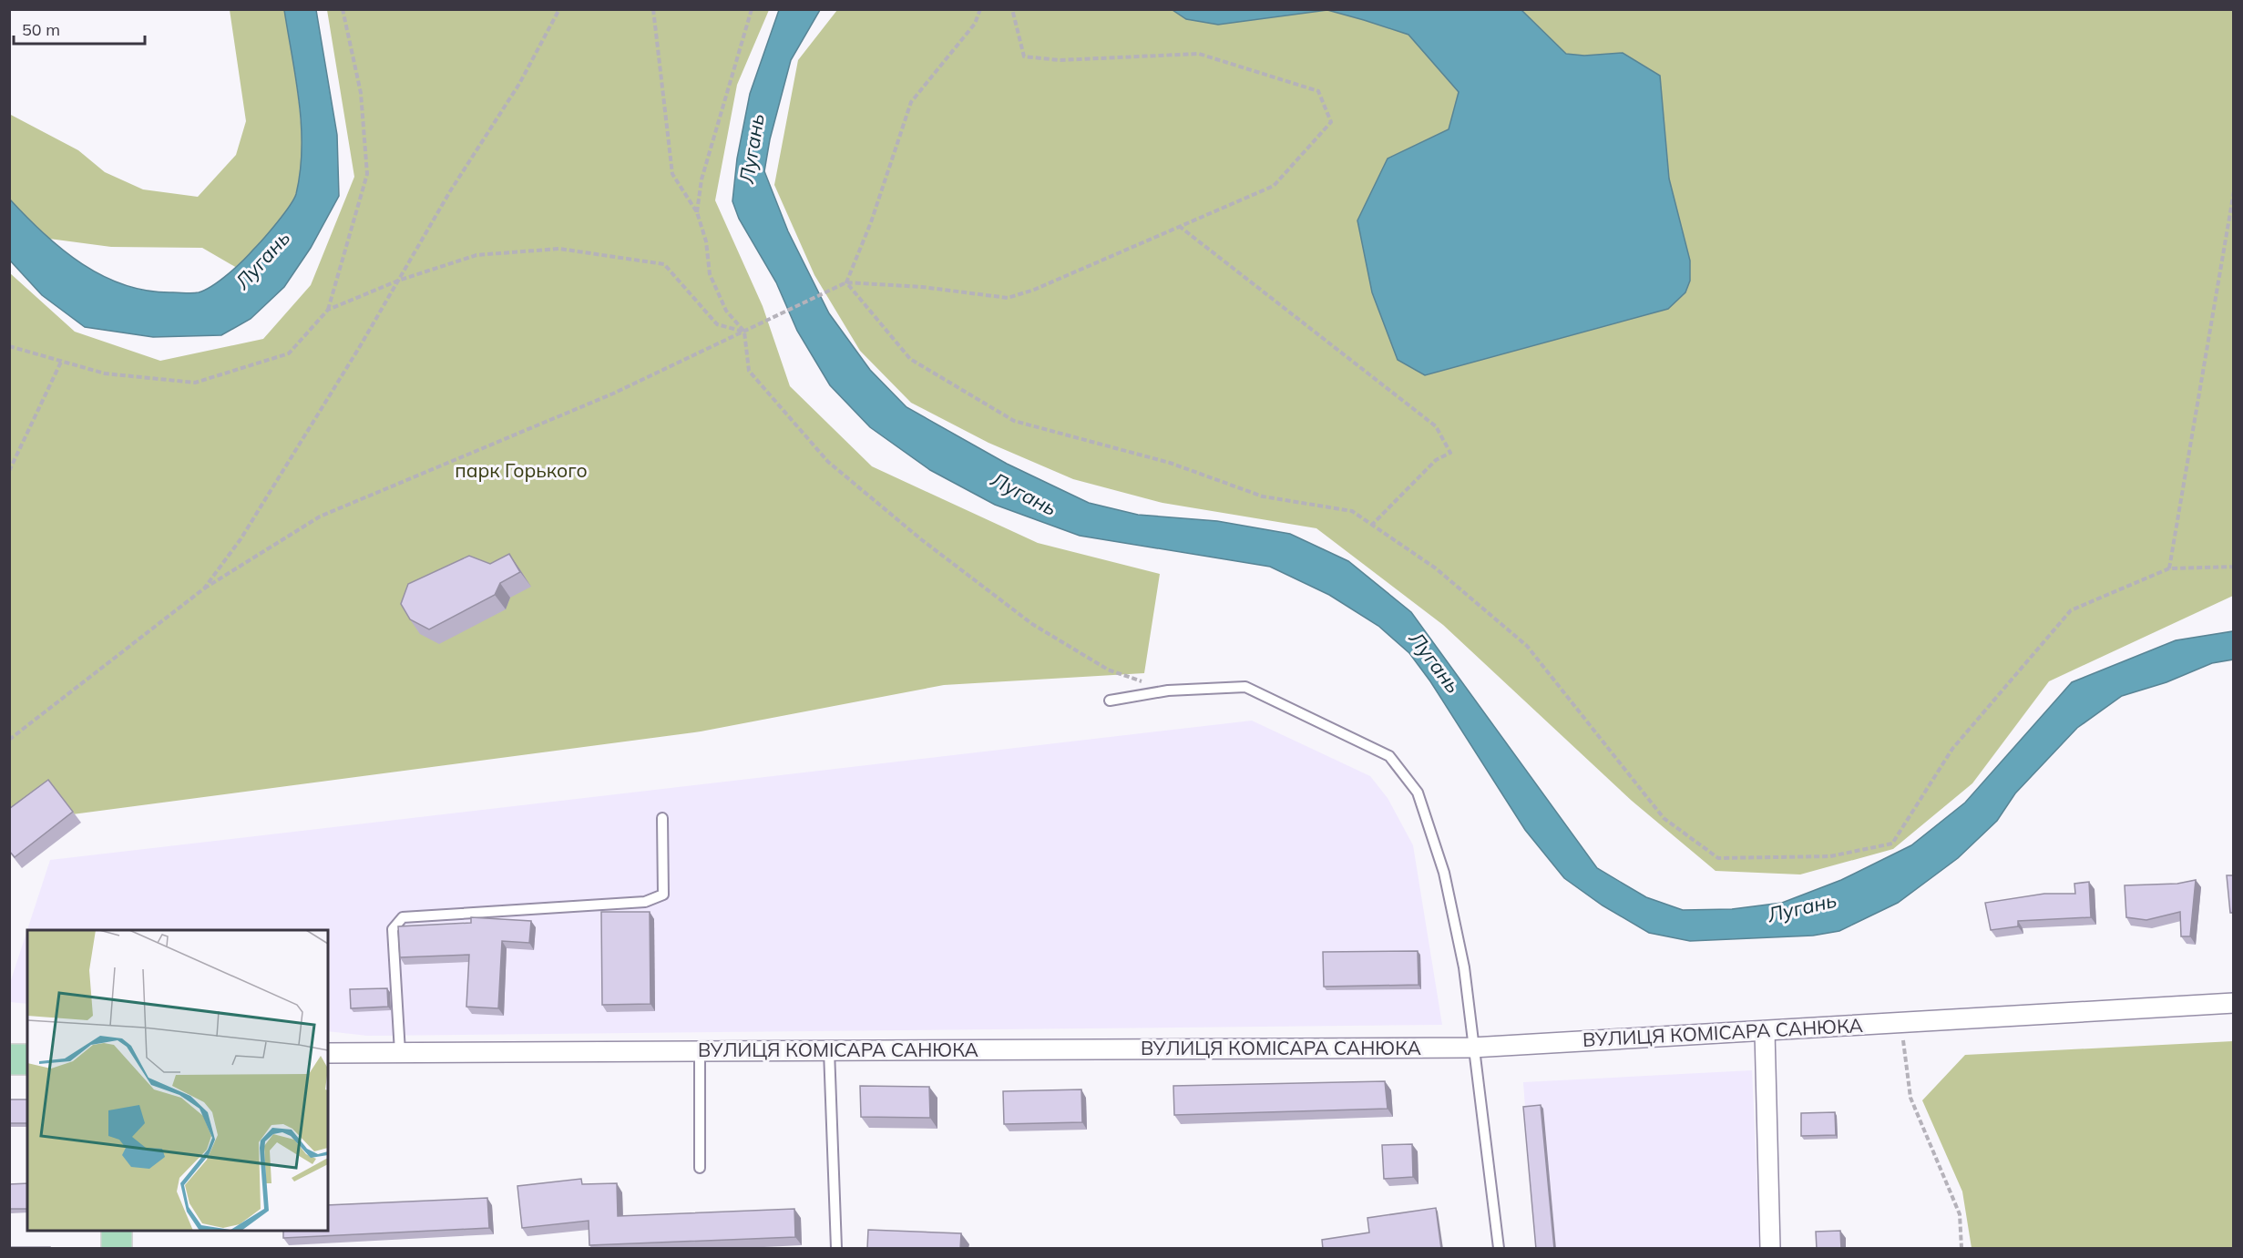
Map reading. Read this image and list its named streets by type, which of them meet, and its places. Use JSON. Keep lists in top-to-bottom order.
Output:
{
  "streets": {
    "street": ["ВУЛИЦЯ КОМІСАРА САНЮКА"]
  },
  "water": ["Лугань"],
  "parks": ["парк Горького"],
  "scale_bar": "50 m"
}
